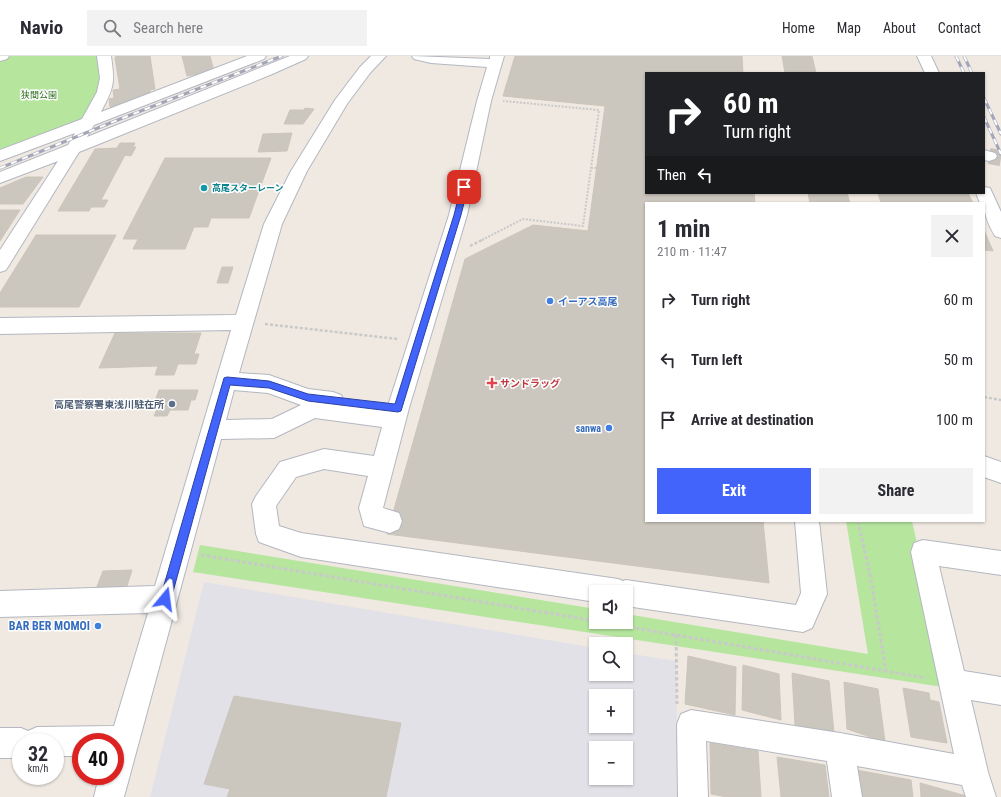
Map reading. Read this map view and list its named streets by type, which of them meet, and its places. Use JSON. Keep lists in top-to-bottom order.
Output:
{
  "parks": ["狭間公園"],
  "places": {
    "other": [
      "高尾スターレーン",
      "イーアス高尾",
      "高尾警察署東浅川駐在所",
      "sanwa",
      "BAR BER MOMOI"
    ],
    "health": ["サンドラッグ"]
  },
  "page": {
    "header": "Navio",
    "search": "Search here",
    "nav": [
      "Home",
      "Map",
      "About",
      "Contact"
    ],
    "turn": ["60 m", "Turn right"],
    "then": "Then",
    "heading": ["1 min", "210 m · 11:47"],
    "list": [
      {
        "name": "Turn right",
        "value": "60 m"
      },
      {
        "name": "Turn left",
        "value": "50 m"
      },
      {
        "name": "Arrive at destination",
        "value": "100 m"
      }
    ],
    "buttons": ["Exit", "Share"],
    "map_buttons": ["+", "−"],
    "speed": "32 km/h",
    "limit": "40"
  }
}
